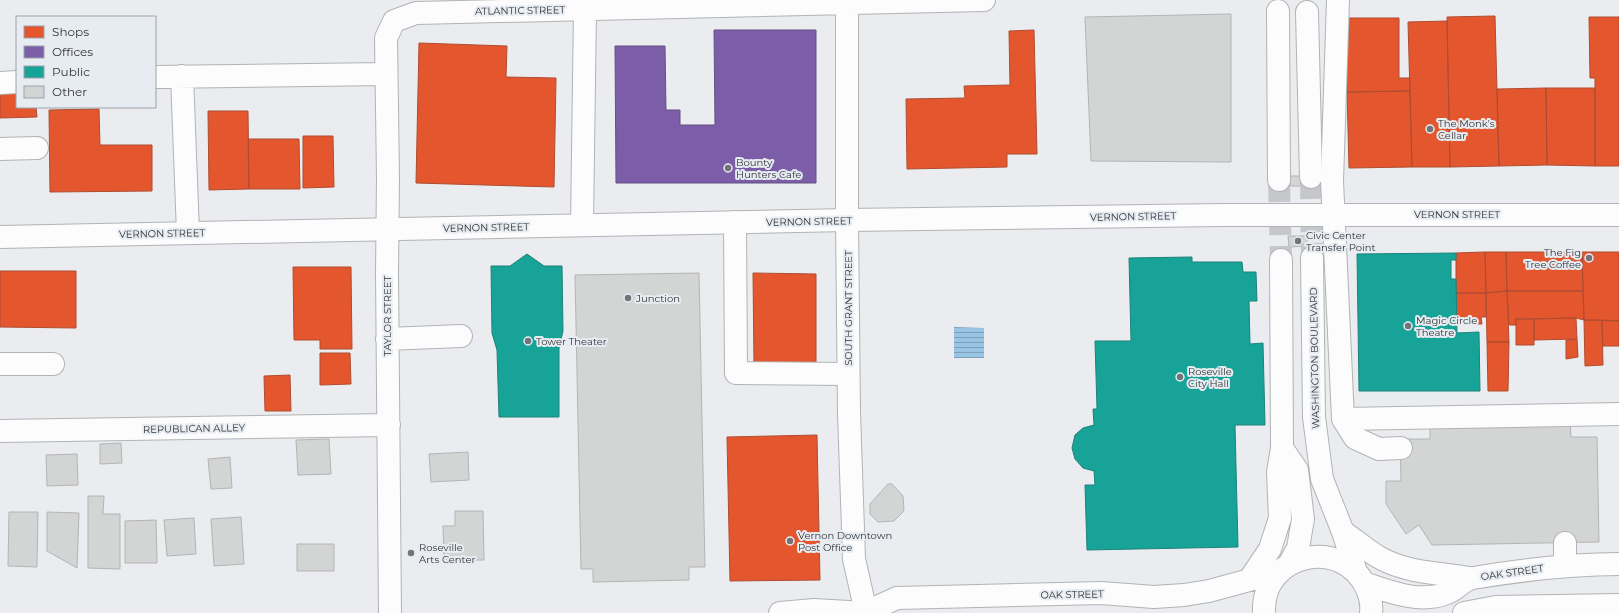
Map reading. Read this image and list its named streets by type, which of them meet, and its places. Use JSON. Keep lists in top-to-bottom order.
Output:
{
  "streets": {
    "main road": [
      "ATLANTIC STREET",
      "VERNON STREET",
      "SOUTH GRANT STREET",
      "TAYLOR STREET",
      "WASHINGTON BOULEVARD",
      "REPUBLICAN ALLEY",
      "OAK STREET"
    ]
  },
  "crossings": [
    ["ATLANTIC STREET", "SOUTH GRANT STREET"],
    ["ATLANTIC STREET", "TAYLOR STREET"],
    ["VERNON STREET", "SOUTH GRANT STREET"],
    ["VERNON STREET", "TAYLOR STREET"],
    ["SOUTH GRANT STREET", "OAK STREET"],
    ["TAYLOR STREET", "REPUBLICAN ALLEY"],
    ["WASHINGTON BOULEVARD", "OAK STREET"]
  ],
  "places": [
    "The Monk's Cellar",
    "Bounty Hunters Cafe",
    "Civic Center Transfer Point",
    "The Fig Tree Coffee",
    "Junction",
    "Magic Circle Theatre",
    "Tower Theater",
    "Roseville City Hall",
    "Vernon Downtown Post Office",
    "Roseville Arts Center"
  ],
  "legend": [
    "Shops",
    "Offices",
    "Public",
    "Other"
  ]
}
